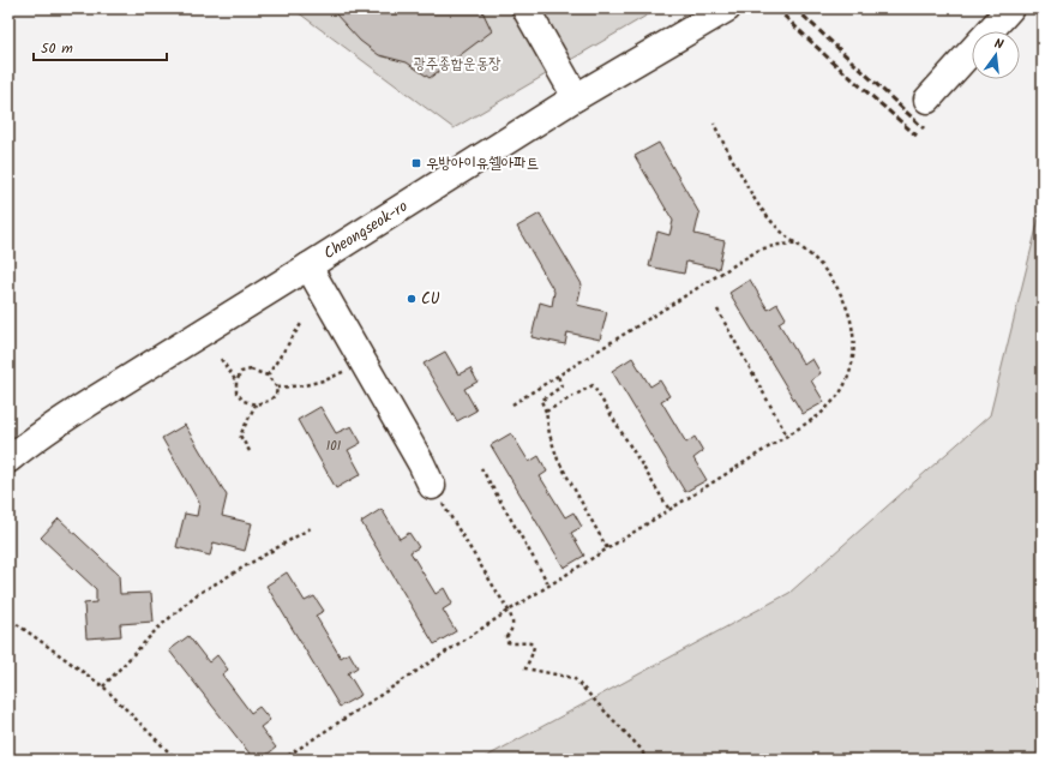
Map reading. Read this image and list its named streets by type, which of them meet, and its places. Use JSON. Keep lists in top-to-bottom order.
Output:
{
  "streets": {
    "street": ["Cheongseok-ro"]
  },
  "parks": ["광주종합운동장"],
  "places": {
    "transit": ["우방아이유쉘아파트"],
    "other": ["CU"]
  },
  "house_numbers": ["101"],
  "scale_bar": "50 m",
  "north": "top"
}
